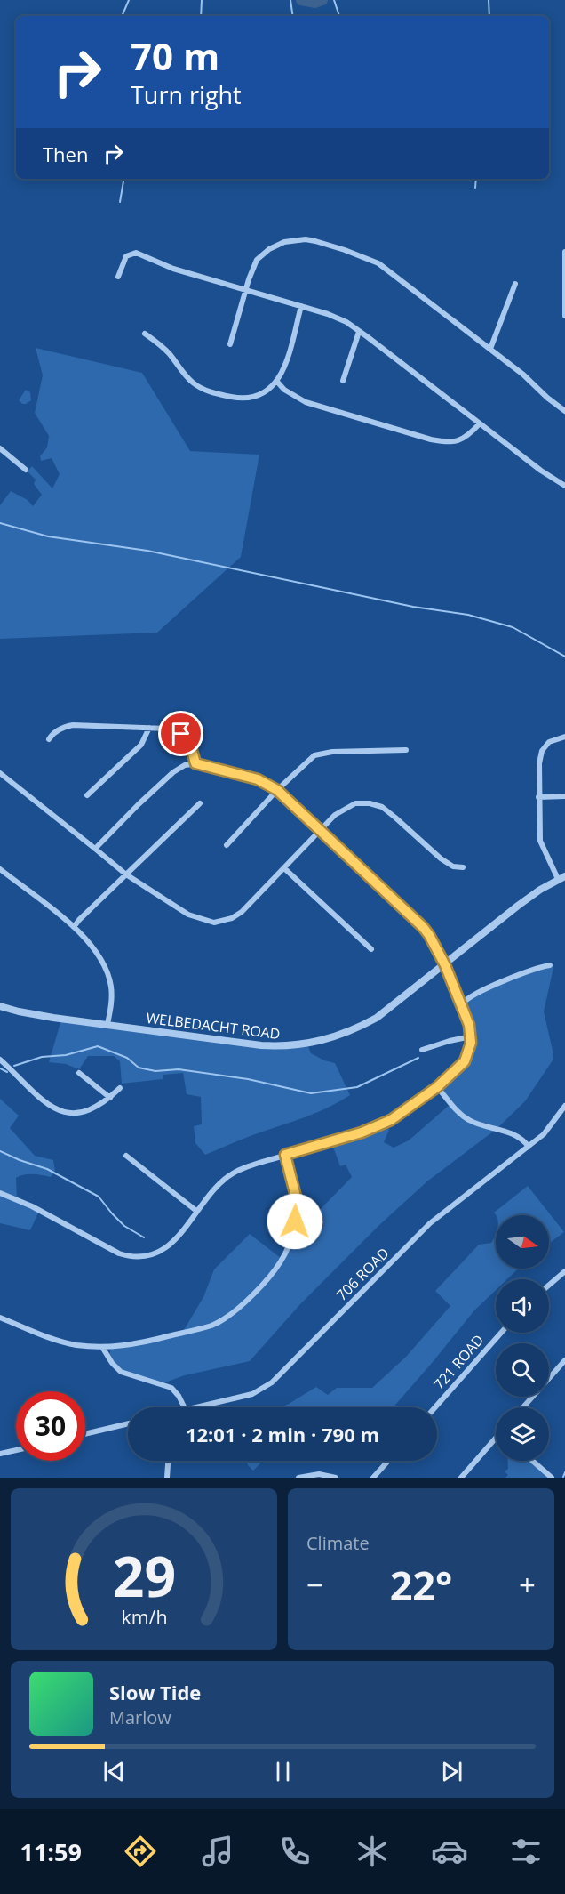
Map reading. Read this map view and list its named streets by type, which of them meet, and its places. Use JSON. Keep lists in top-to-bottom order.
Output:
{
  "streets": {
    "street": ["WELBEDACHT ROAD", "706 ROAD", "721 ROAD"]
  },
  "north": "right",
  "page": {
    "turn": ["70 m", "Turn right"],
    "then": "Then",
    "limit": "30",
    "trip": "12:01 · 2 min · 790 m",
    "tile": "Climate",
    "heat": ["−", "22°", "+"],
    "song": ["Slow Tide", "Marlow"],
    "tabs": "11:59",
    "gauge": ["29", "km/h"]
  }
}
